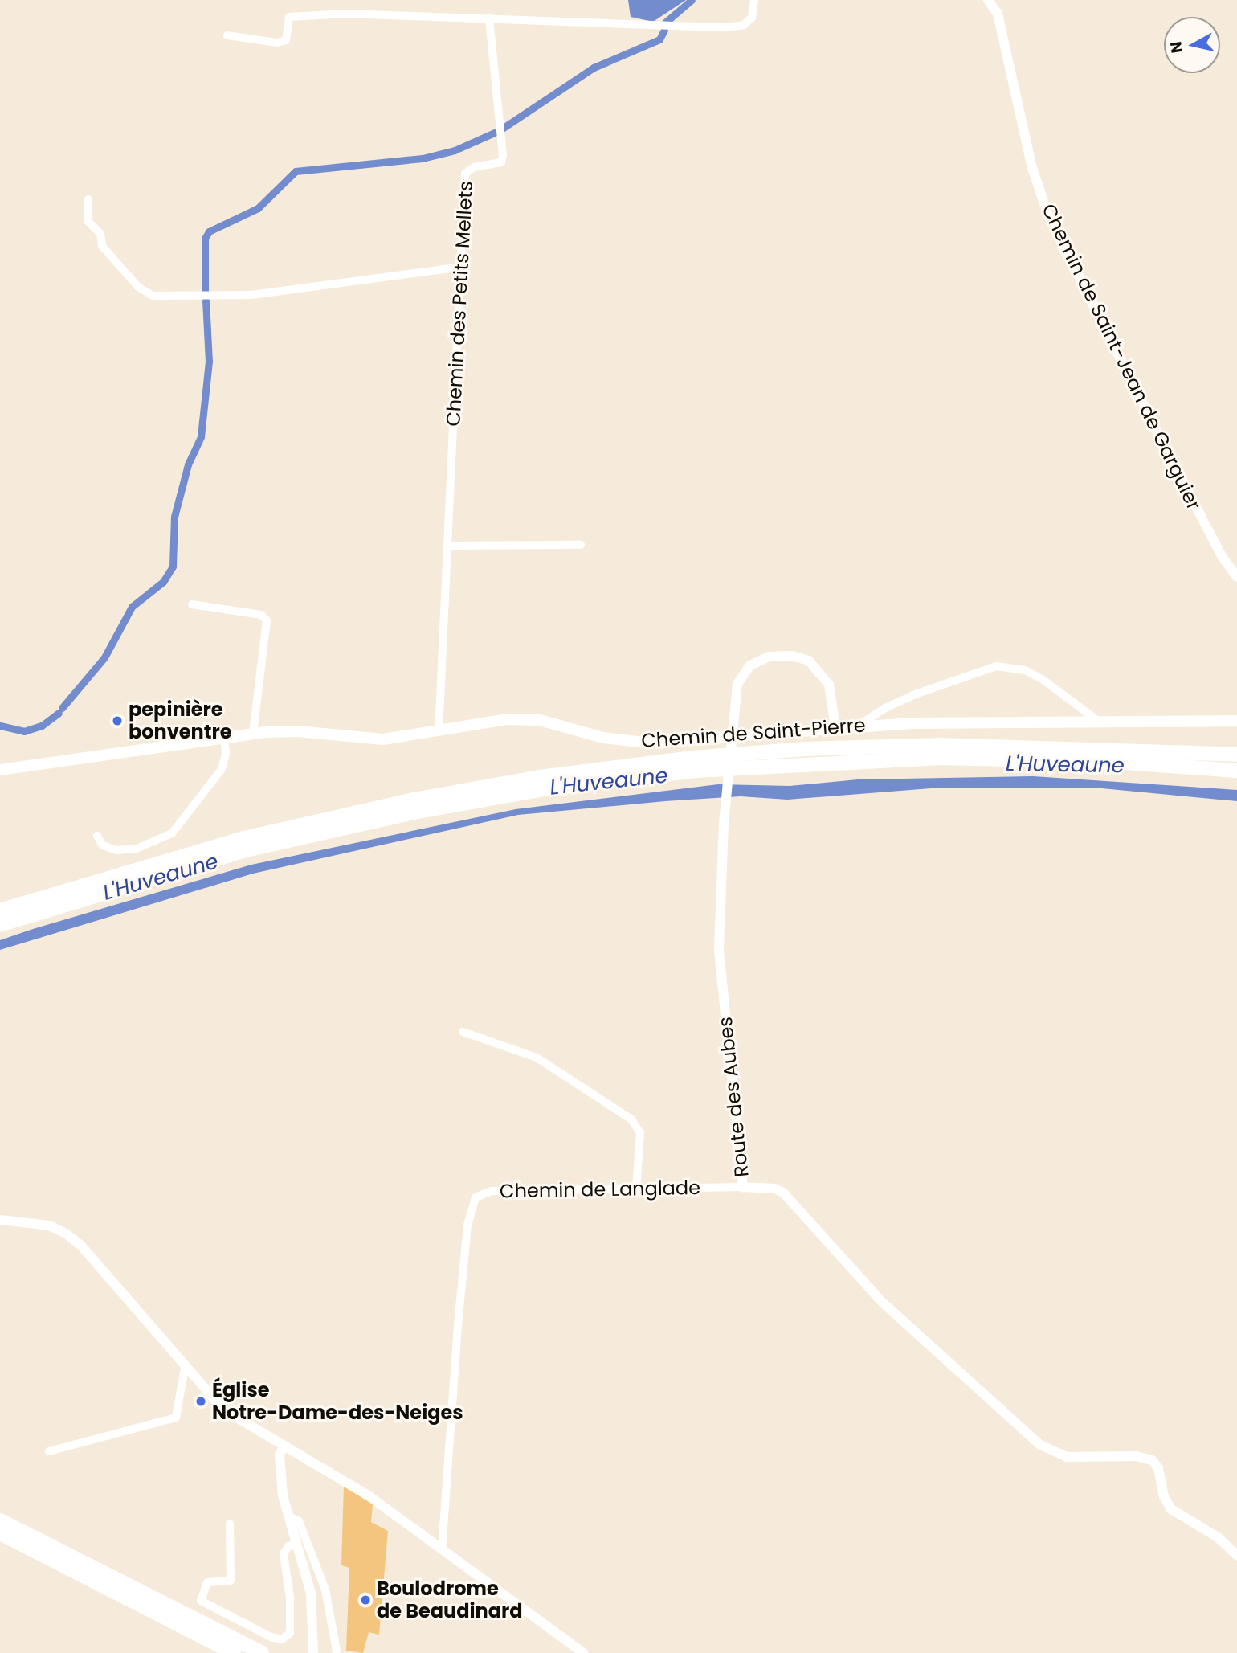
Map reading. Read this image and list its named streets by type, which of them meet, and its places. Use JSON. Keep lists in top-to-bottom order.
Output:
{
  "streets": {
    "main road": ["Chemin de Saint-Pierre"],
    "street": [
      "Chemin des Petits Mellets",
      "Chemin de Saint-Jean de Garguier",
      "Route des Aubes",
      "Chemin de Langlade"
    ]
  },
  "crossings": [
    ["Chemin des Petits Mellets", "Chemin de Saint-Pierre"],
    ["Chemin de Saint-Pierre", "Route des Aubes"],
    ["Route des Aubes", "Chemin de Langlade"]
  ],
  "water": ["L'Huveaune"],
  "places": ["pepinière bonventre", "Église Notre-Dame-des-Neiges", "Boulodrome de Beaudinard"],
  "north": "left"
}
